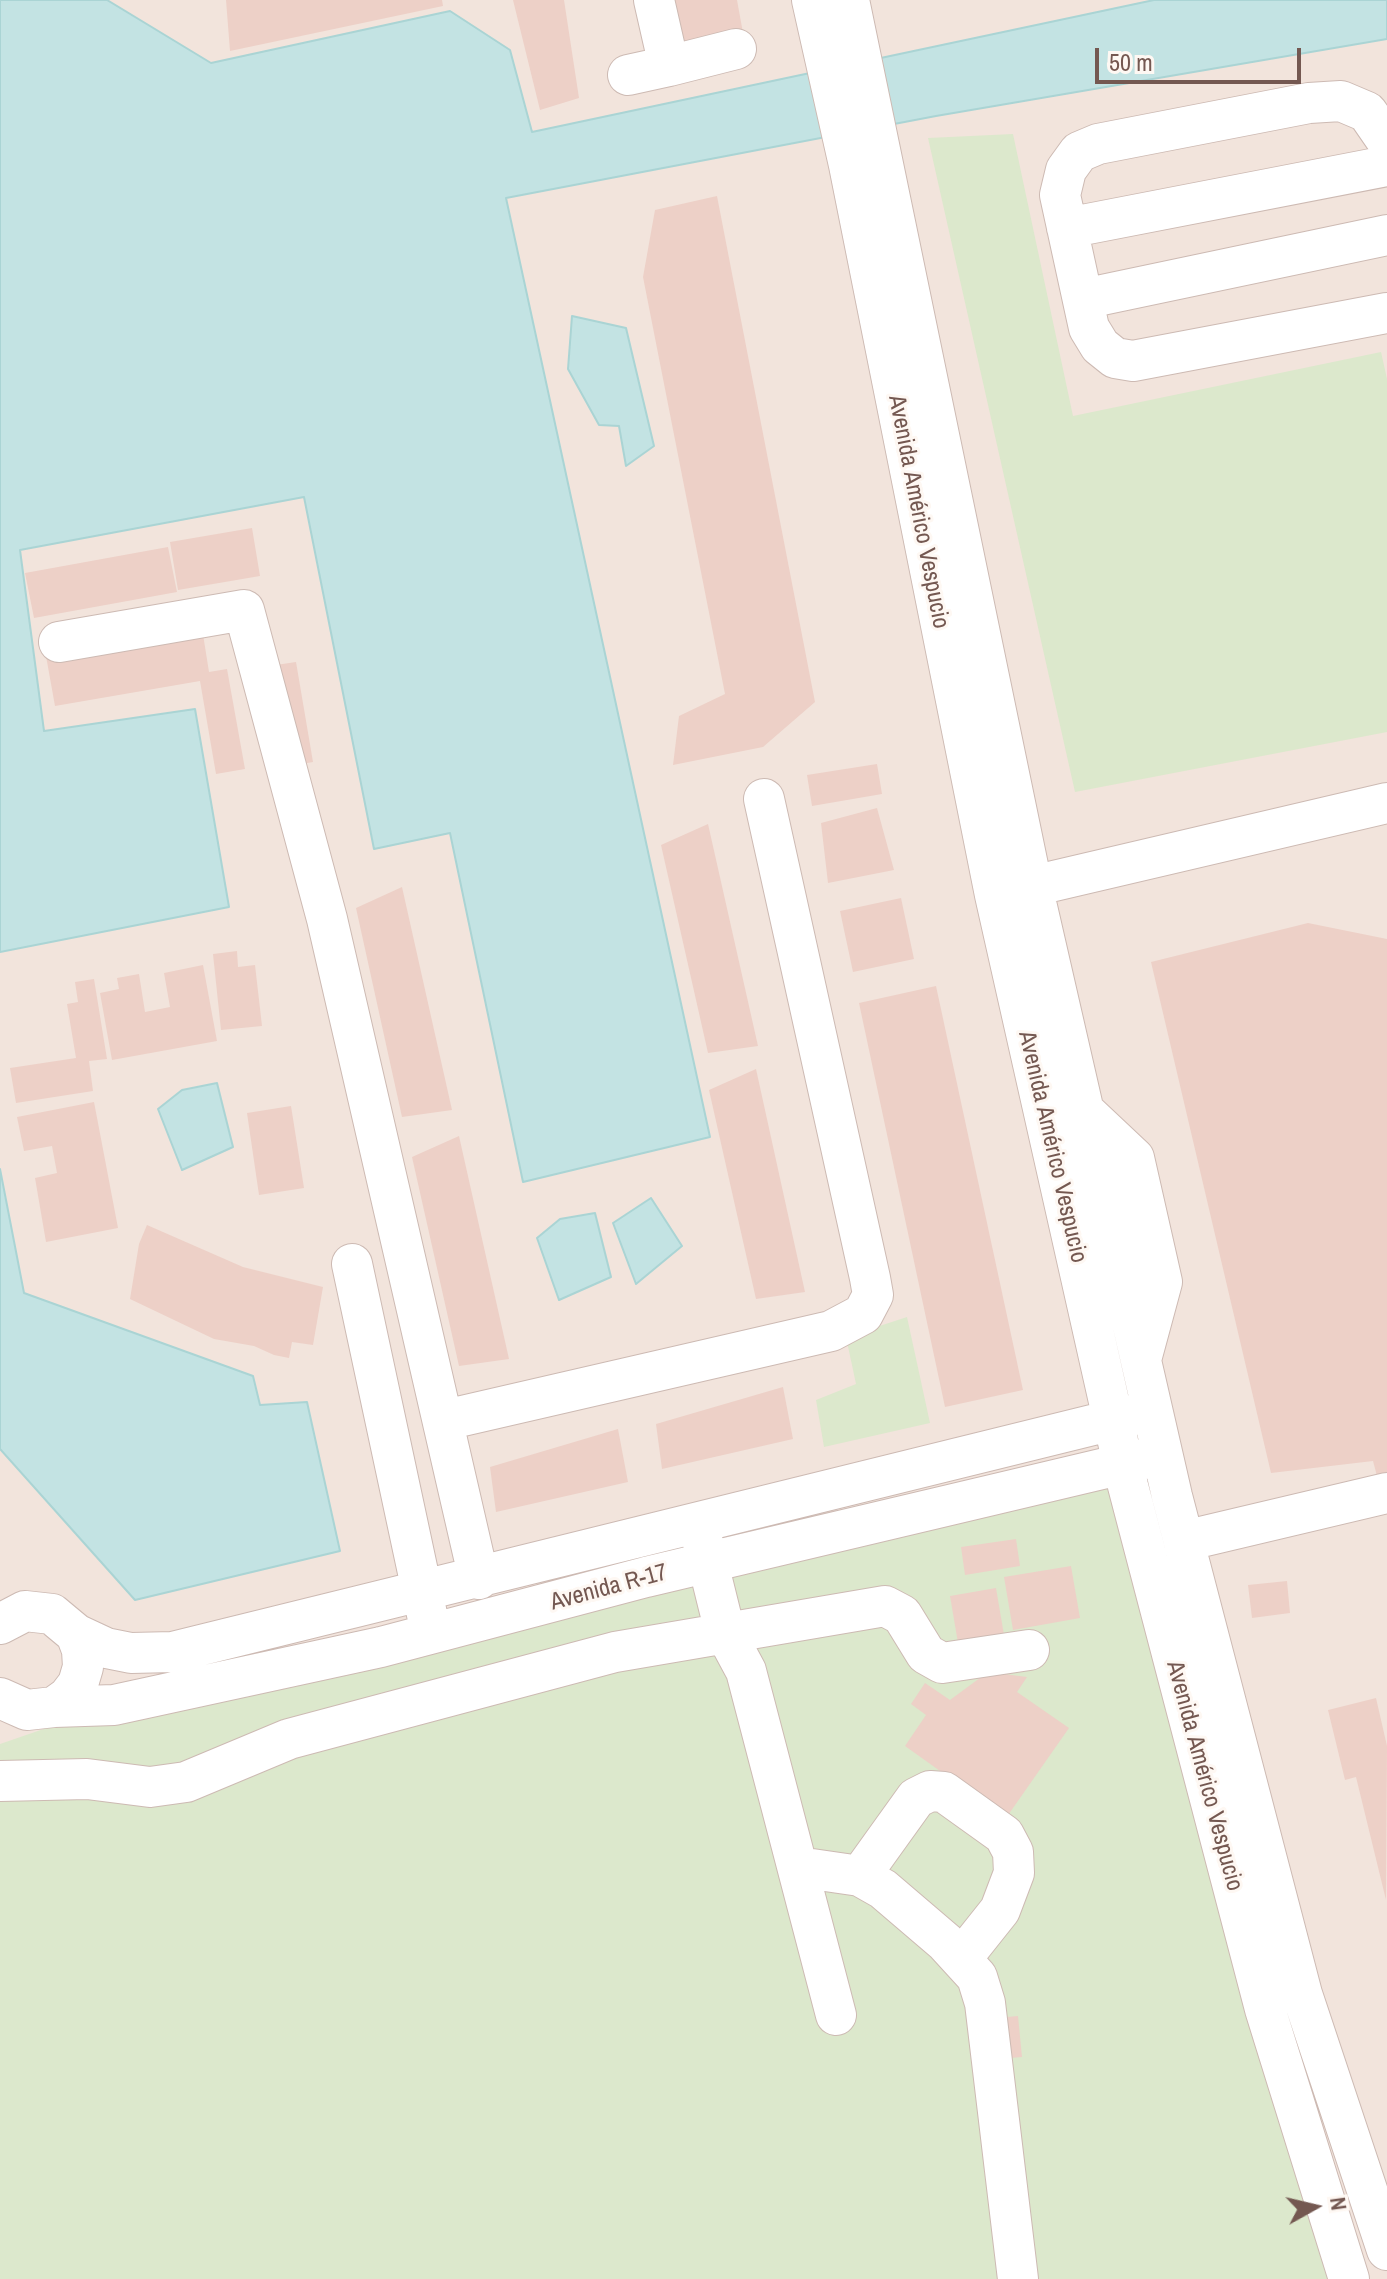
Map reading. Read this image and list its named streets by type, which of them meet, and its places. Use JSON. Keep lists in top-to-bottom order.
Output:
{
  "streets": {
    "street": ["Avenida Américo Vespucio", "Avenida R-17"]
  },
  "crossings": [
    ["Avenida Américo Vespucio", "Avenida R-17"]
  ],
  "scale_bar": "50 m",
  "north": "right"
}
